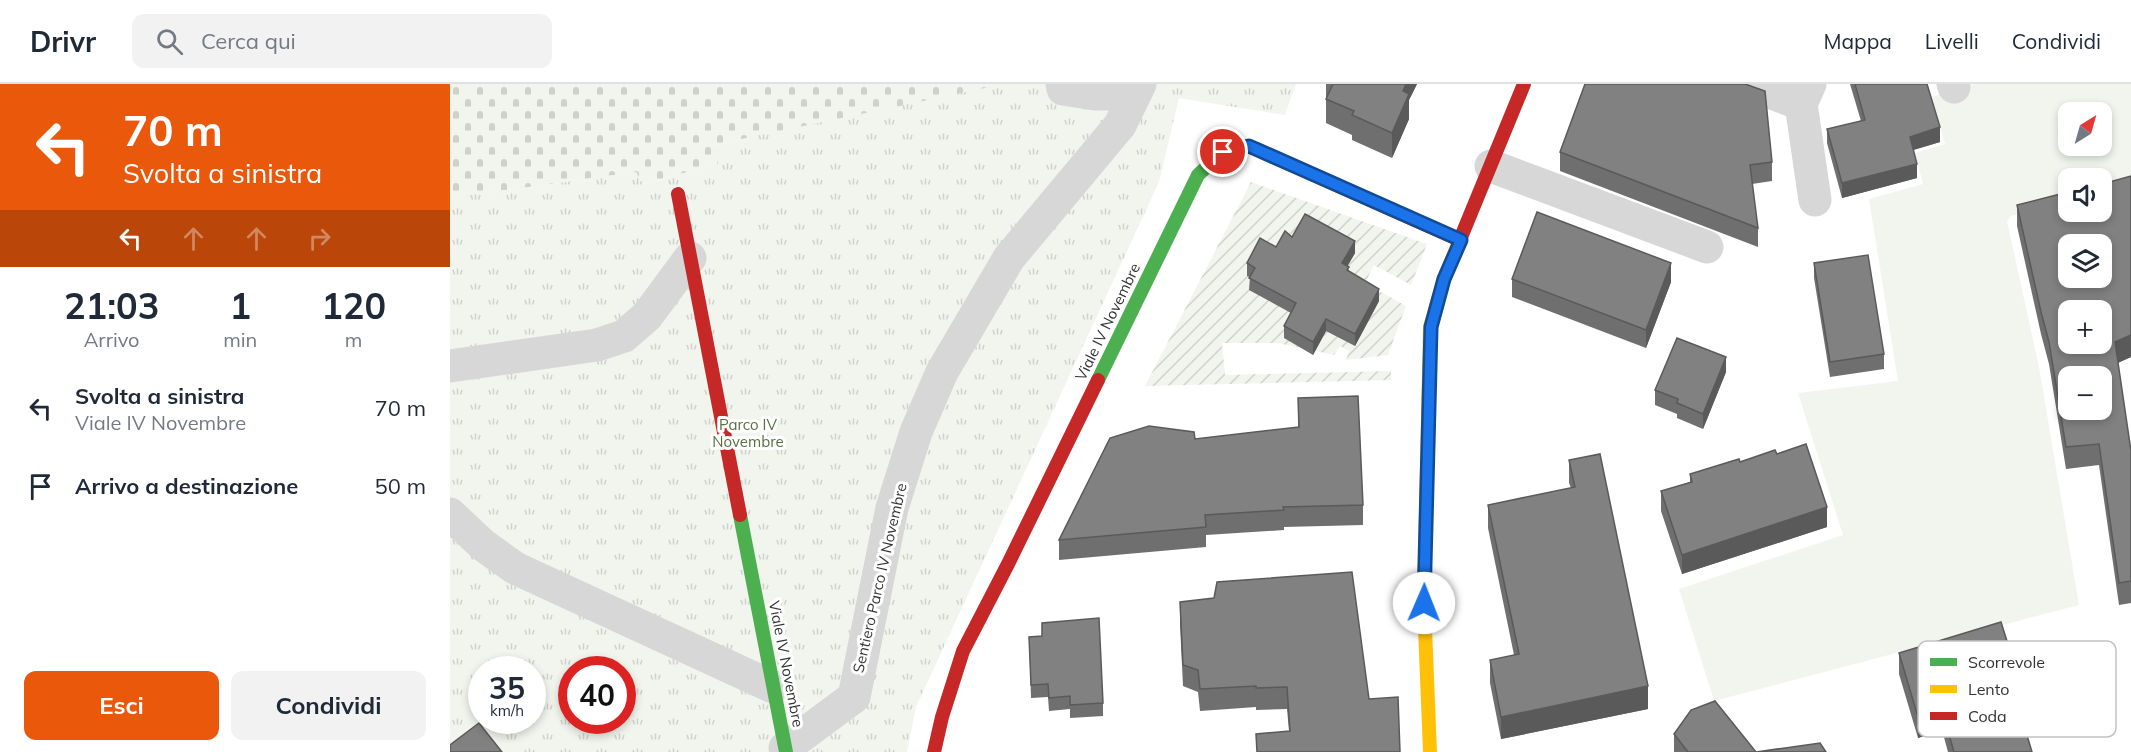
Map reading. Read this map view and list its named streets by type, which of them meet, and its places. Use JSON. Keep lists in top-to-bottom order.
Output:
{
  "streets": {
    "street": ["Viale IV Novembre", "Sentiero Parco IV Novembre"]
  },
  "crossings": [
    ["Viale IV Novembre", "Sentiero Parco IV Novembre"]
  ],
  "parks": ["Parco IV Novembre"],
  "legend": ["Scorrevole", "Lento", "Coda"],
  "north": "top right",
  "page": {
    "header": "Drivr",
    "search": "Cerca qui",
    "nav": ["Mappa", "Livelli", "Condividi"],
    "turn": ["70 m", "Svolta a sinistra"],
    "map_buttons": ["+", "−"],
    "eta": [
      "21:03",
      "Arrivo",
      "1",
      "min",
      "120",
      "m"
    ],
    "list": [
      {
        "name": "Svolta a sinistra",
        "note": "Viale IV Novembre",
        "value": "70 m"
      },
      {
        "name": "Arrivo a destinazione",
        "value": "50 m"
      }
    ],
    "speed": "35 km/h",
    "limit": "40",
    "buttons": ["Esci", "Condividi"]
  }
}
